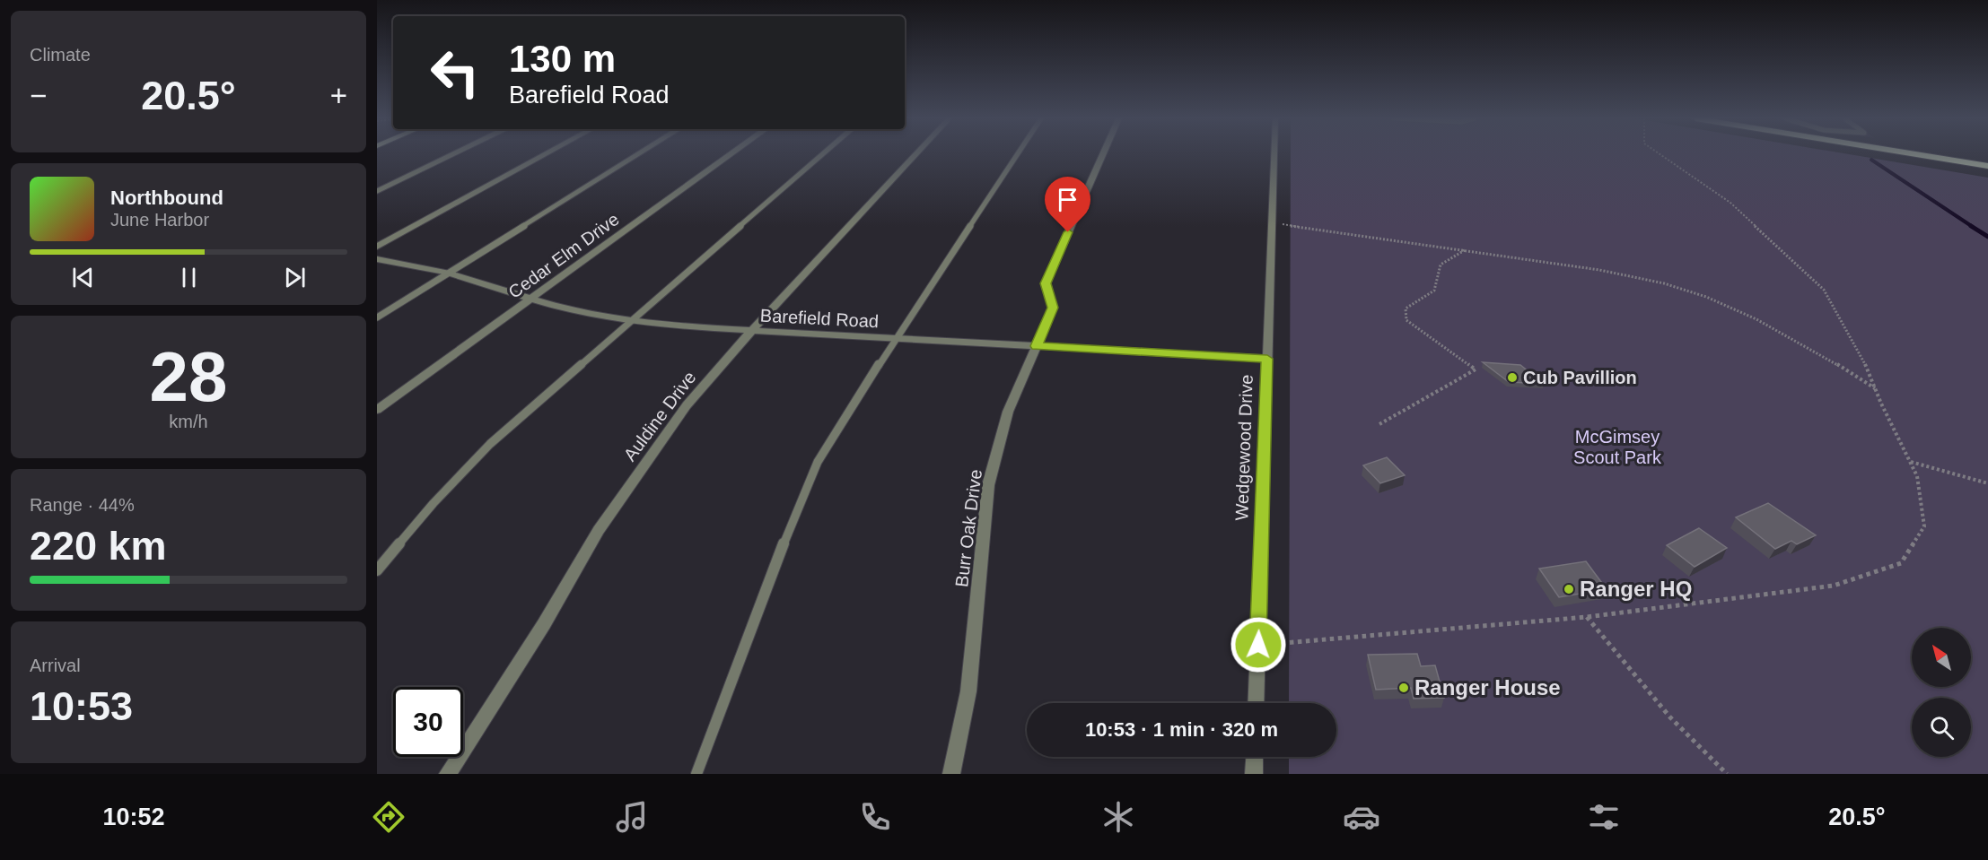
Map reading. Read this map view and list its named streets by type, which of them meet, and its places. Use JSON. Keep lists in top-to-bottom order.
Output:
{
  "streets": {
    "street": [
      "Cedar Elm Drive",
      "Barefield Road",
      "Auldine Drive",
      "Wedgewood Drive",
      "Burr Oak Drive"
    ]
  },
  "crossings": [
    ["Cedar Elm Drive", "Barefield Road"],
    ["Barefield Road", "Auldine Drive"],
    ["Barefield Road", "Wedgewood Drive"],
    ["Barefield Road", "Burr Oak Drive"]
  ],
  "parks": ["McGimsey Scout Park"],
  "places": ["Cub Pavillion", "Ranger HQ", "Ranger House"],
  "north": "top left",
  "page": {
    "tile": [
      "Climate",
      ["28", "km/h"],
      ["Range · 44%", "220 km"],
      ["Arrival", "10:53"]
    ],
    "turn": ["130 m", "Barefield Road"],
    "heat": ["−", "20.5°", "+"],
    "song": ["Northbound", "June Harbor"],
    "limit": "30",
    "trip": "10:53 · 1 min · 320 m",
    "tabs": ["10:52", "20.5°"]
  }
}
